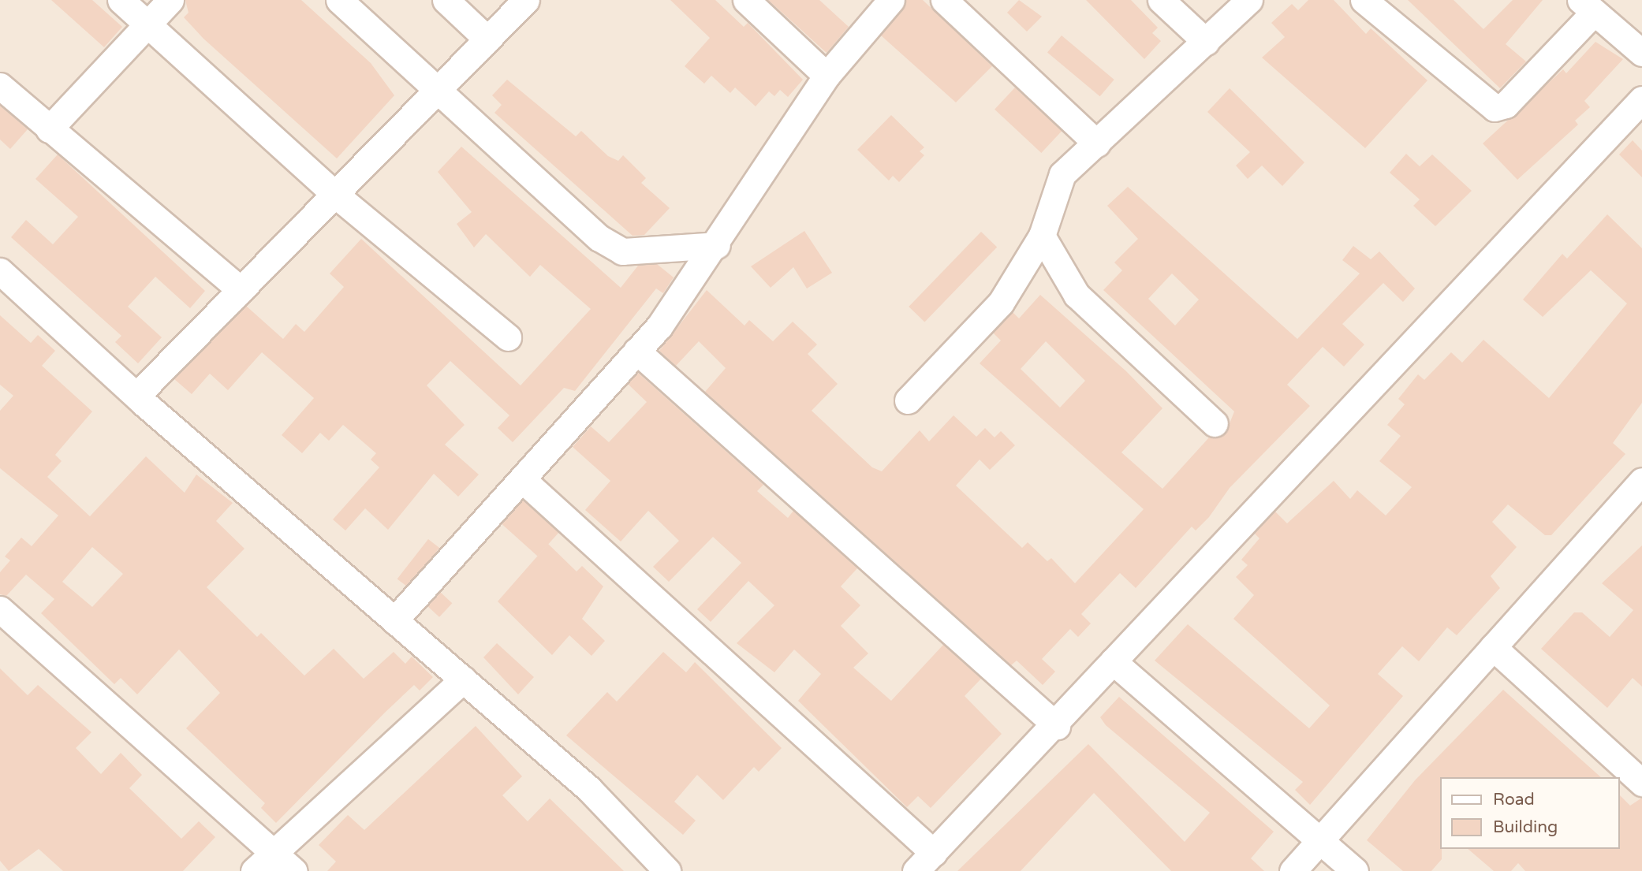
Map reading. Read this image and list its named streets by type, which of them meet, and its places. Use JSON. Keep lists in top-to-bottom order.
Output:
{
  "legend": ["Road", "Building"]
}
